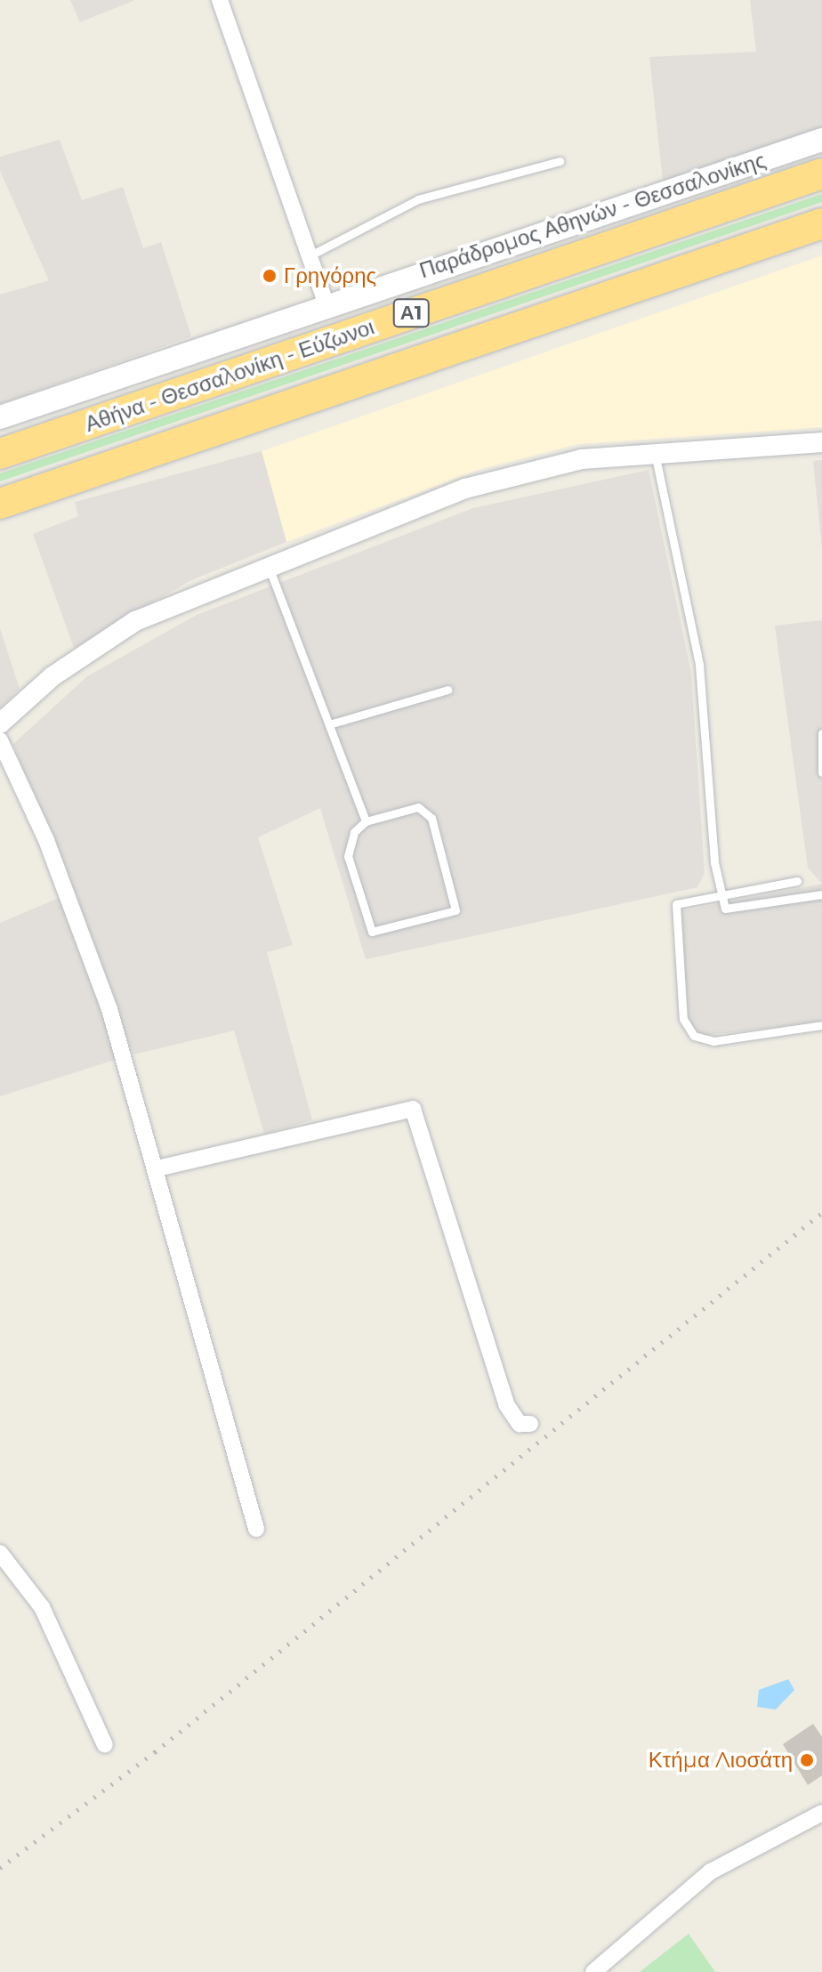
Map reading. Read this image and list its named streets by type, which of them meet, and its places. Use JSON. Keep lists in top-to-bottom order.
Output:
{
  "streets": {
    "highway": ["Α1", "Αθήνα - Θεσσαλονίκη - Εύζωνοι"],
    "main road": ["Παράδρομος Αθηνών - Θεσσαλονίκης"]
  },
  "places": ["Γρηγόρης", "Κτήμα Λιοσάτη"]
}
